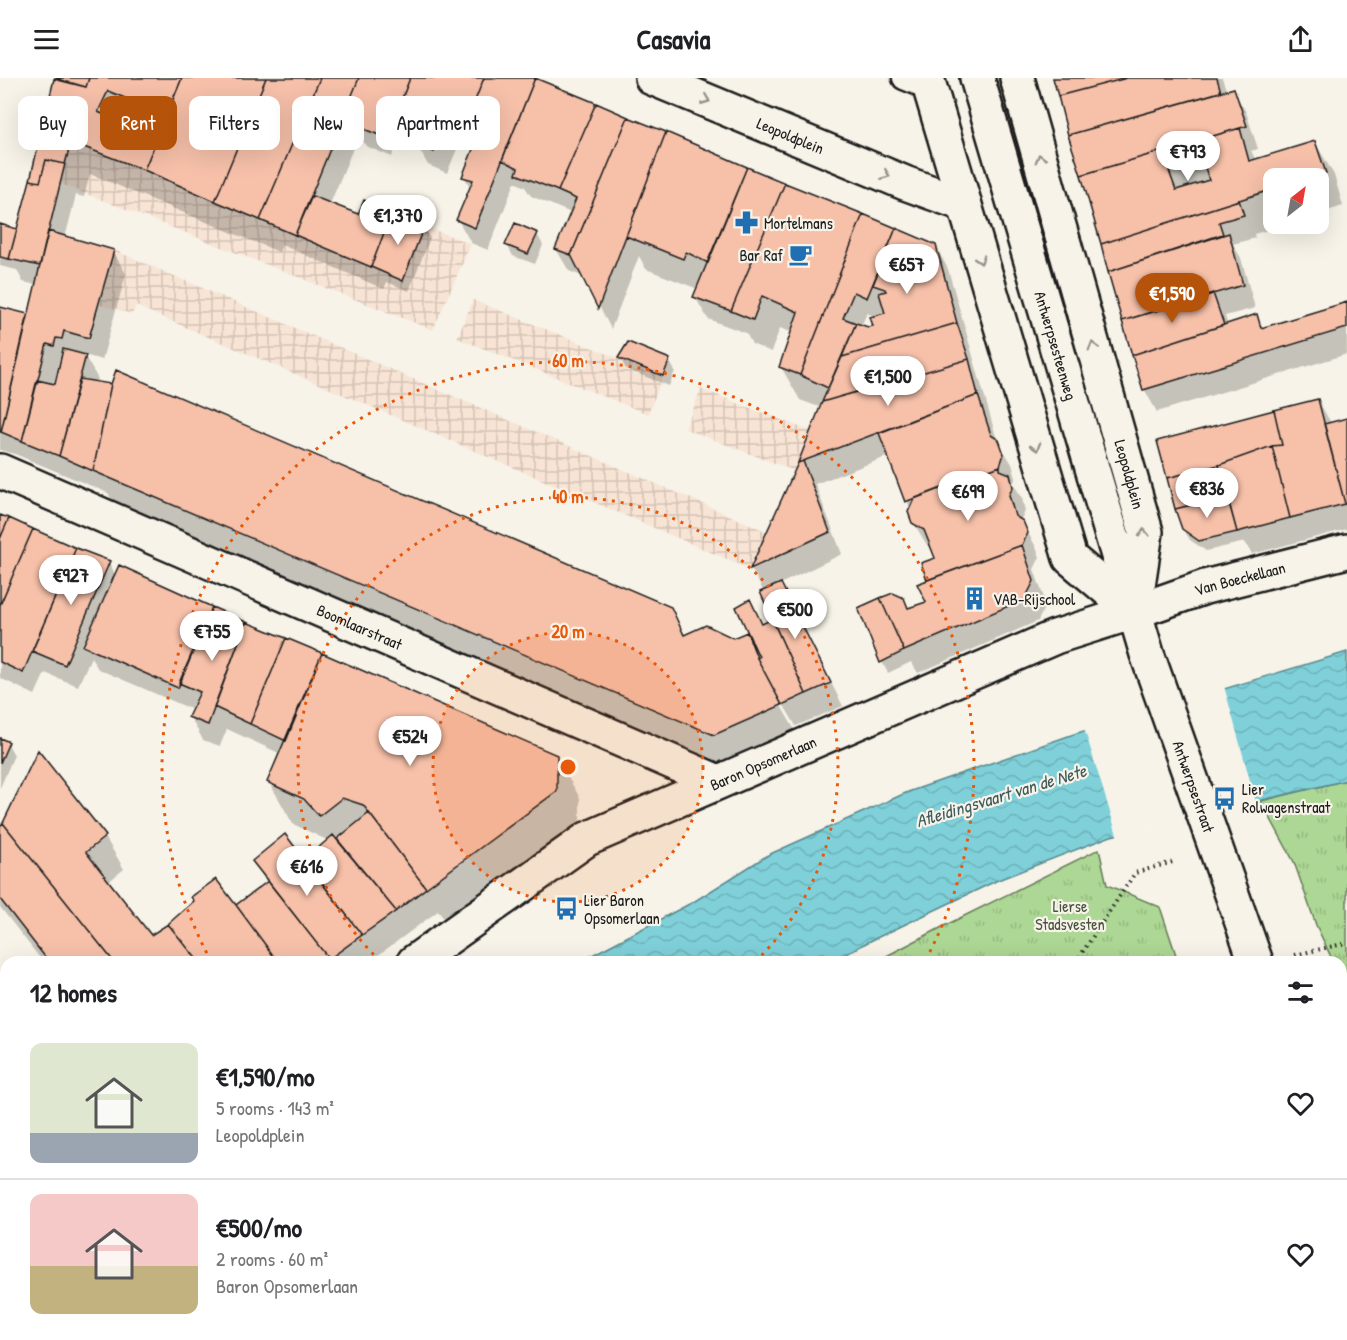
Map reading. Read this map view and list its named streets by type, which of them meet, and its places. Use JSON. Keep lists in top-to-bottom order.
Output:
{
  "streets": {
    "street": [
      "Leopoldplein",
      "Antwerpsesteenweg",
      "Van Boeckellaan",
      "Boomlaarstraat",
      "Baron Opsomerlaan",
      "Antwerpsestraat"
    ]
  },
  "crossings": [
    ["Leopoldplein", "Antwerpsesteenweg"],
    ["Leopoldplein", "Van Boeckellaan"],
    ["Leopoldplein", "Baron Opsomerlaan"],
    ["Leopoldplein", "Antwerpsestraat"],
    ["Antwerpsesteenweg", "Van Boeckellaan"],
    ["Antwerpsesteenweg", "Baron Opsomerlaan"],
    ["Antwerpsesteenweg", "Antwerpsestraat"],
    ["Van Boeckellaan", "Baron Opsomerlaan"],
    ["Van Boeckellaan", "Antwerpsestraat"],
    ["Boomlaarstraat", "Baron Opsomerlaan"],
    ["Baron Opsomerlaan", "Antwerpsestraat"]
  ],
  "water": ["Afleidingsvaart van de Nete"],
  "parks": ["Lierse Stadsvesten"],
  "places": {
    "pharmacy": ["Mortelmans"],
    "cafe": ["Bar Raf"],
    "building": ["VAB-Rijschool"],
    "bus stop": ["Lier Rolwagenstraat", "Lier Baron Opsomerlaan"]
  },
  "north": "top right",
  "page": {
    "header": "Casavia",
    "chip": [
      "Buy",
      "Rent",
      "Filters",
      "New",
      "Apartment"
    ],
    "price": [
      "€793",
      "€1,370",
      "€657",
      "€1,590",
      "€1,500",
      "€836",
      "€699",
      "€927",
      "€500",
      "€755",
      "€524",
      "€616"
    ],
    "heading": "12 homes",
    "list": [
      {
        "name": "€1,590/mo",
        "note": "5 rooms · 143 m² · Leopoldplein"
      },
      {
        "name": "€500/mo",
        "note": "2 rooms · 60 m² · Baron Opsomerlaan"
      }
    ]
  },
  "rings": ["60 m", "40 m", "20 m"]
}
